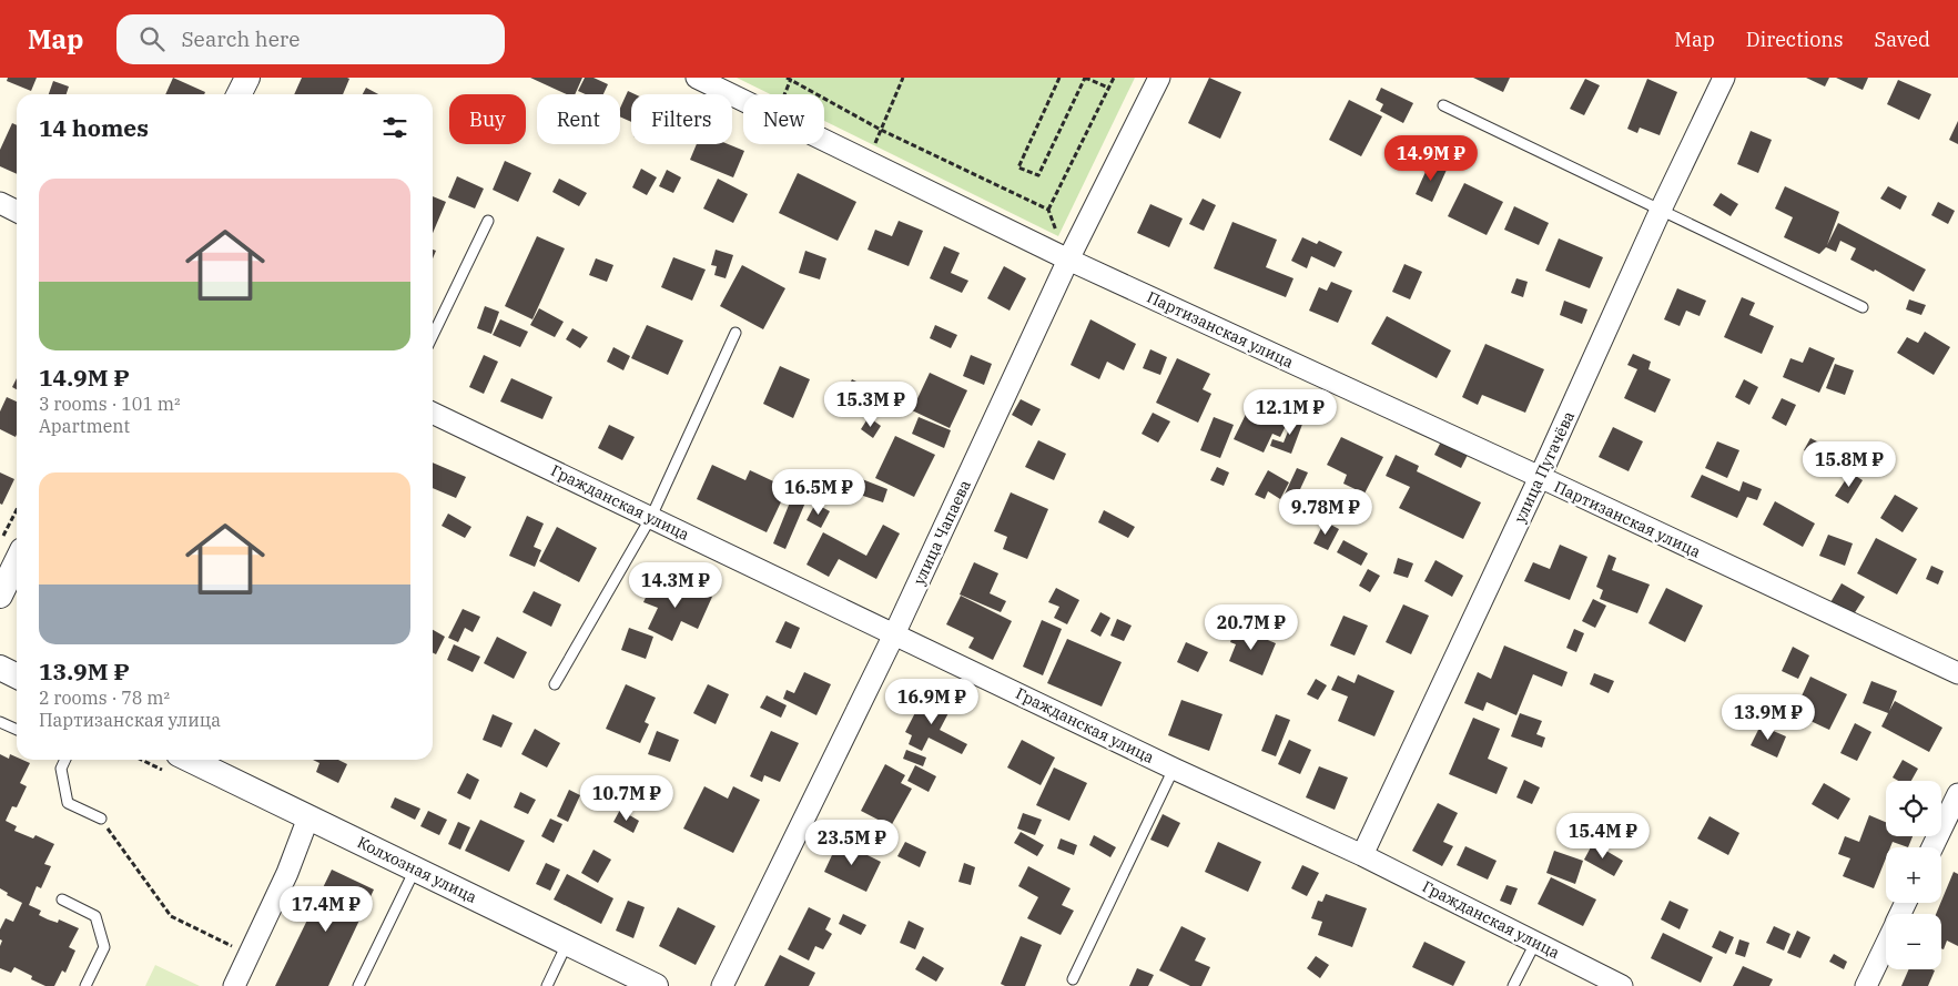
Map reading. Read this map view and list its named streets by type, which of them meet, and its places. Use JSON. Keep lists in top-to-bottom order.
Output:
{
  "streets": {
    "street": [
      "Партизанская улица",
      "улица Пугачёва",
      "Гражданская улица",
      "улица Чапаева",
      "Колхозная улица"
    ]
  },
  "crossings": [
    ["Партизанская улица", "улица Пугачёва"],
    ["Партизанская улица", "улица Чапаева"],
    ["улица Пугачёва", "Гражданская улица"],
    ["Гражданская улица", "улица Чапаева"]
  ],
  "page": {
    "header": "Map",
    "search": "Search here",
    "nav": ["Map", "Directions", "Saved"],
    "chip": [
      "Buy",
      "Rent",
      "Filters",
      "New"
    ],
    "heading": "14 homes",
    "price": [
      "14.9M ₽",
      "15.3M ₽",
      "12.1M ₽",
      "15.8M ₽",
      "16.5M ₽",
      "9.78M ₽",
      "14.3M ₽",
      "20.7M ₽",
      "16.9M ₽",
      "13.9M ₽",
      "10.7M ₽",
      "15.4M ₽",
      "23.5M ₽",
      "17.4M ₽"
    ],
    "list": [
      {
        "name": "14.9M ₽",
        "note": "3 rooms · 101 m² · Apartment"
      },
      {
        "name": "13.9M ₽",
        "note": "2 rooms · 78 m² · Партизанская улица"
      }
    ],
    "map_buttons": ["+", "−"]
  }
}
